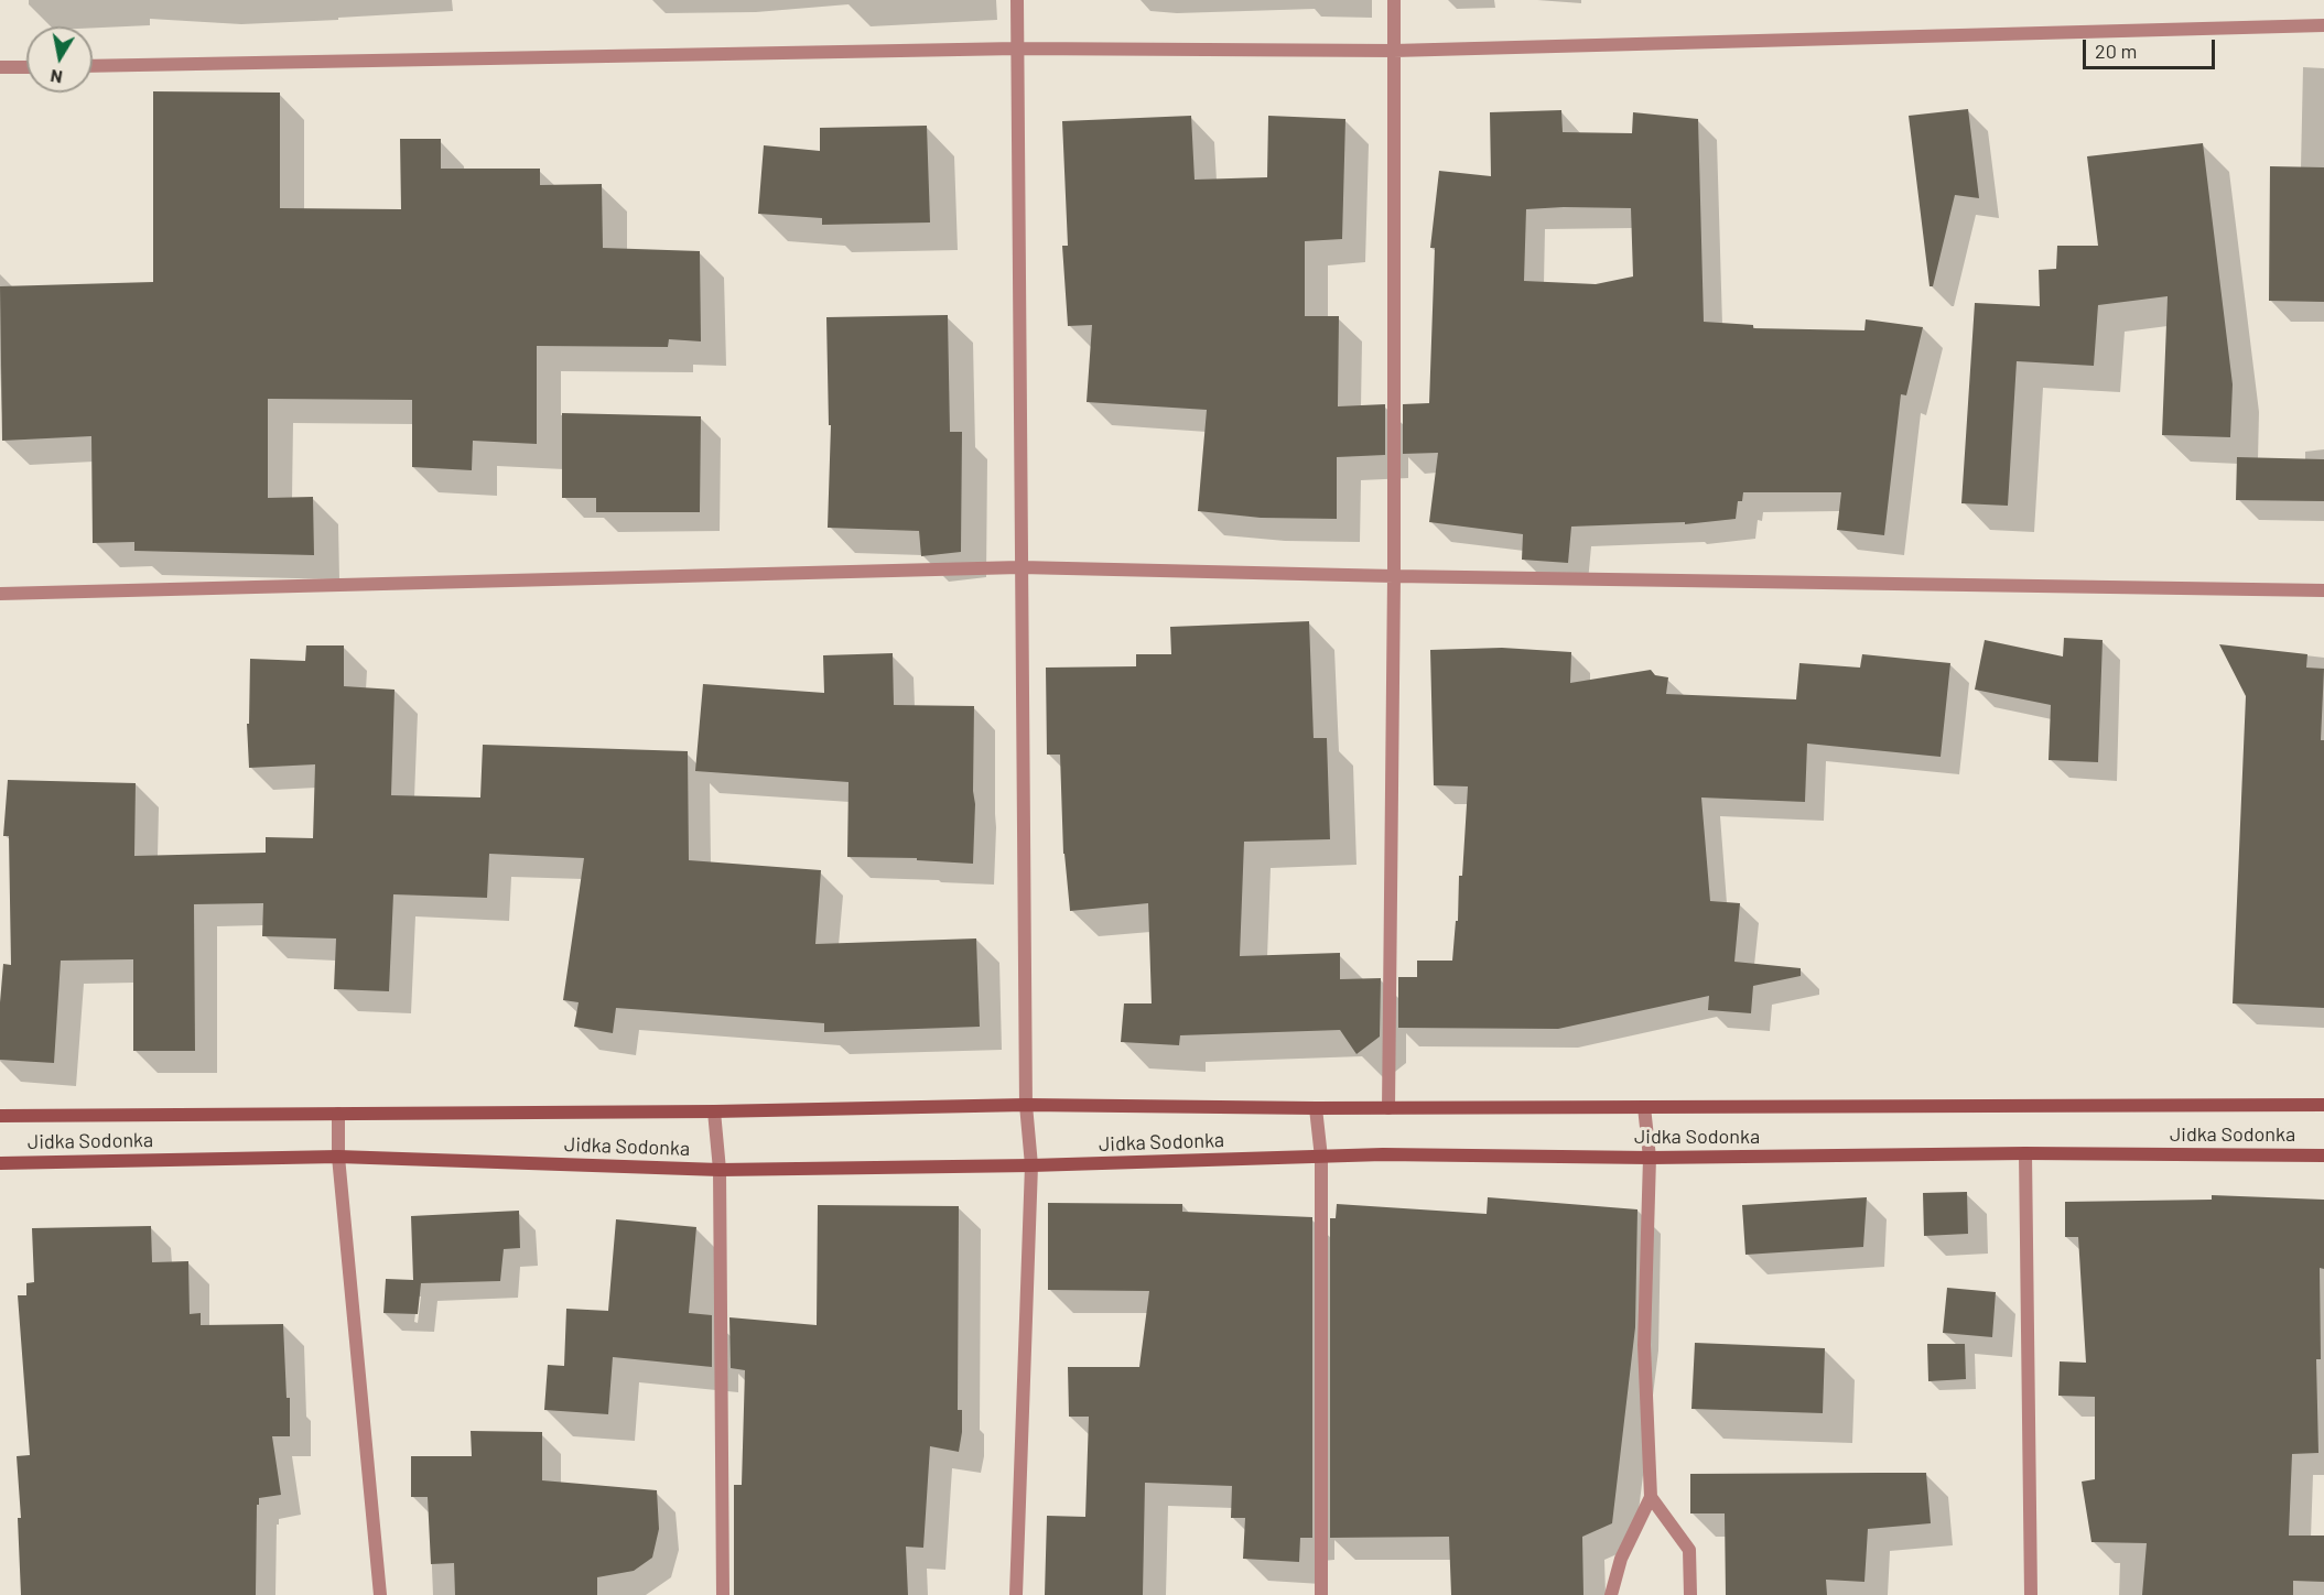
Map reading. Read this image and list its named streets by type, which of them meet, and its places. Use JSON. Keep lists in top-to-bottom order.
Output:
{
  "streets": {
    "main road": ["Jidka Sodonka"]
  },
  "scale_bar": "20 m",
  "north": "bottom"
}
